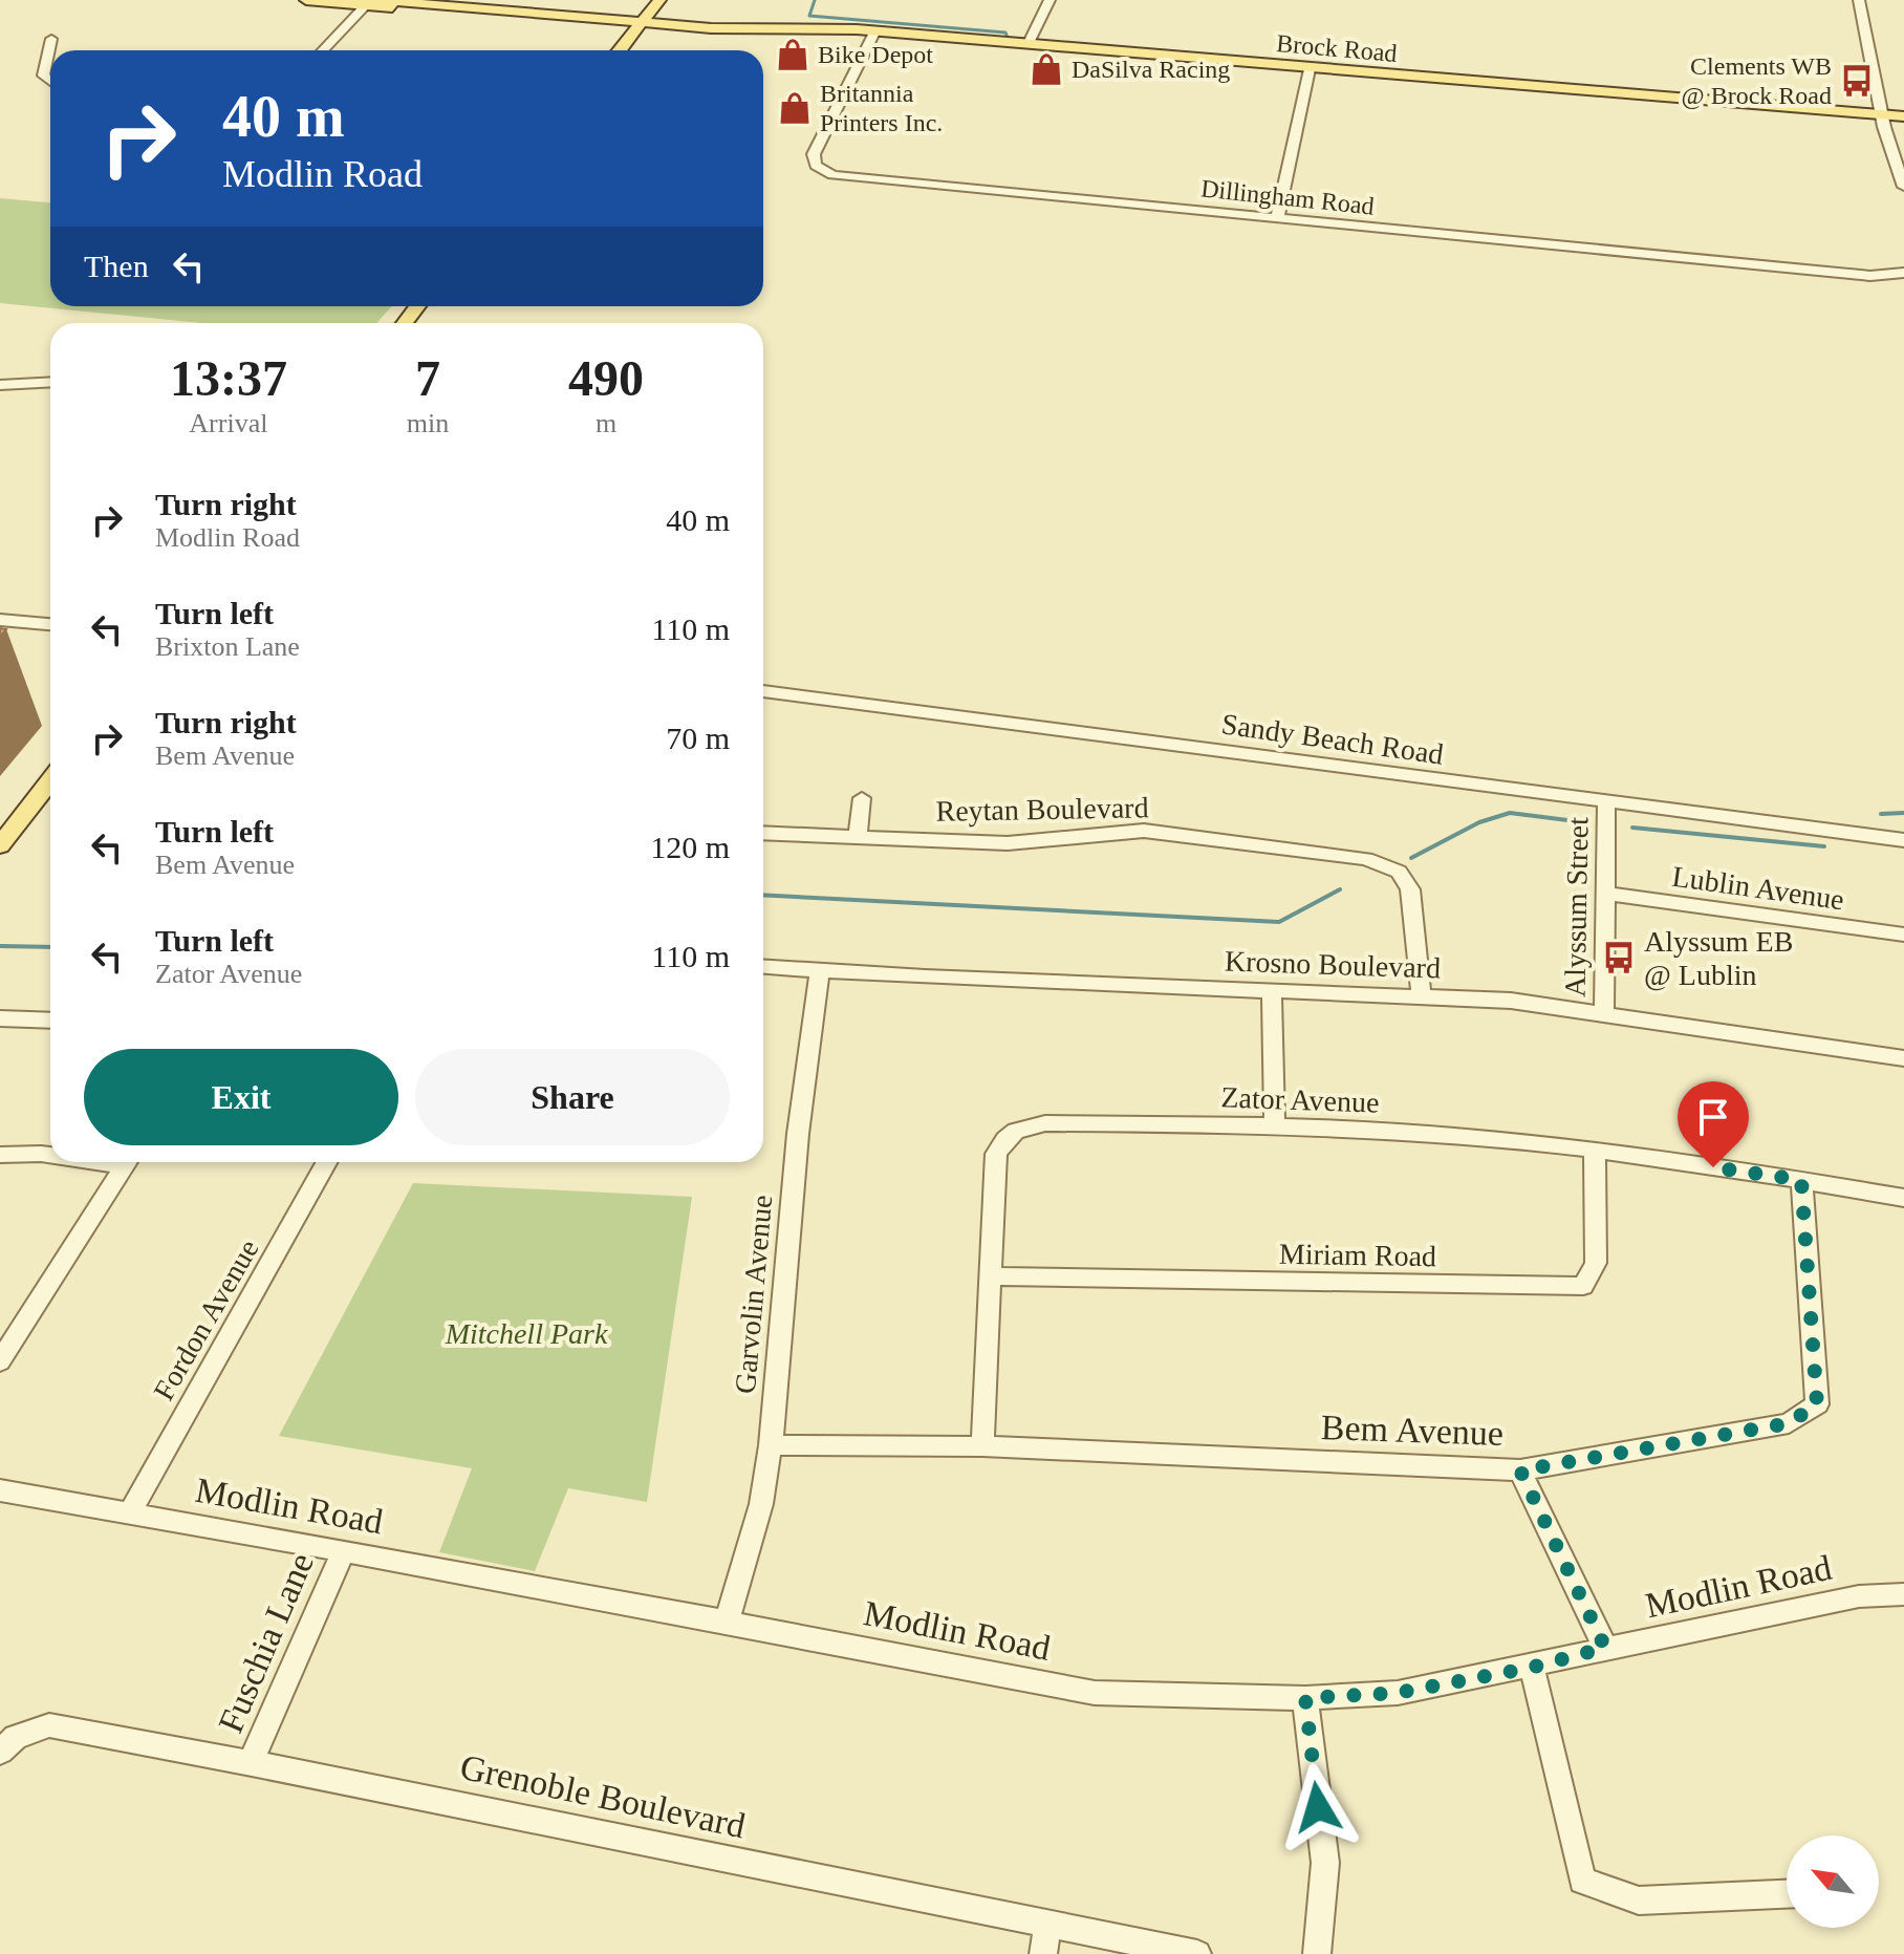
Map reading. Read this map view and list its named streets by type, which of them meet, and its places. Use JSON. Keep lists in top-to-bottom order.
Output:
{
  "streets": {
    "main road": ["Brock Road"],
    "street": [
      "Dillingham Road",
      "Sandy Beach Road",
      "Reytan Boulevard",
      "Lublin Avenue",
      "Alyssum Street",
      "Krosno Boulevard",
      "Zator Avenue",
      "Miriam Road",
      "Garvolin Avenue",
      "Fordon Avenue",
      "Bem Avenue",
      "Modlin Road",
      "Fuschia Lane",
      "Grenoble Boulevard"
    ]
  },
  "crossings": [
    ["Brock Road", "Dillingham Road"],
    ["Sandy Beach Road", "Alyssum Street"],
    ["Reytan Boulevard", "Krosno Boulevard"],
    ["Lublin Avenue", "Alyssum Street"],
    ["Alyssum Street", "Krosno Boulevard"],
    ["Krosno Boulevard", "Garvolin Avenue"],
    ["Zator Avenue", "Miriam Road"],
    ["Zator Avenue", "Bem Avenue"],
    ["Garvolin Avenue", "Bem Avenue"],
    ["Garvolin Avenue", "Modlin Road"],
    ["Fordon Avenue", "Modlin Road"],
    ["Modlin Road", "Fuschia Lane"],
    ["Fuschia Lane", "Grenoble Boulevard"]
  ],
  "parks": ["Mitchell Park"],
  "places": {
    "shop": ["Bike Depot", "DaSilva Racing", "Britannia Printers Inc."],
    "bus stop": ["Clements WB @ Brock Road", "Alyssum EB @ Lublin"]
  },
  "north": "top left",
  "page": {
    "turn": ["40 m", "Modlin Road"],
    "then": "Then",
    "eta": [
      "13:37",
      "Arrival",
      "7",
      "min",
      "490",
      "m"
    ],
    "list": [
      {
        "name": "Turn right",
        "note": "Modlin Road",
        "value": "40 m"
      },
      {
        "name": "Turn left",
        "note": "Brixton Lane",
        "value": "110 m"
      },
      {
        "name": "Turn right",
        "note": "Bem Avenue",
        "value": "70 m"
      },
      {
        "name": "Turn left",
        "note": "Bem Avenue",
        "value": "120 m"
      },
      {
        "name": "Turn left",
        "note": "Zator Avenue",
        "value": "110 m"
      }
    ],
    "buttons": ["Exit", "Share"]
  }
}
